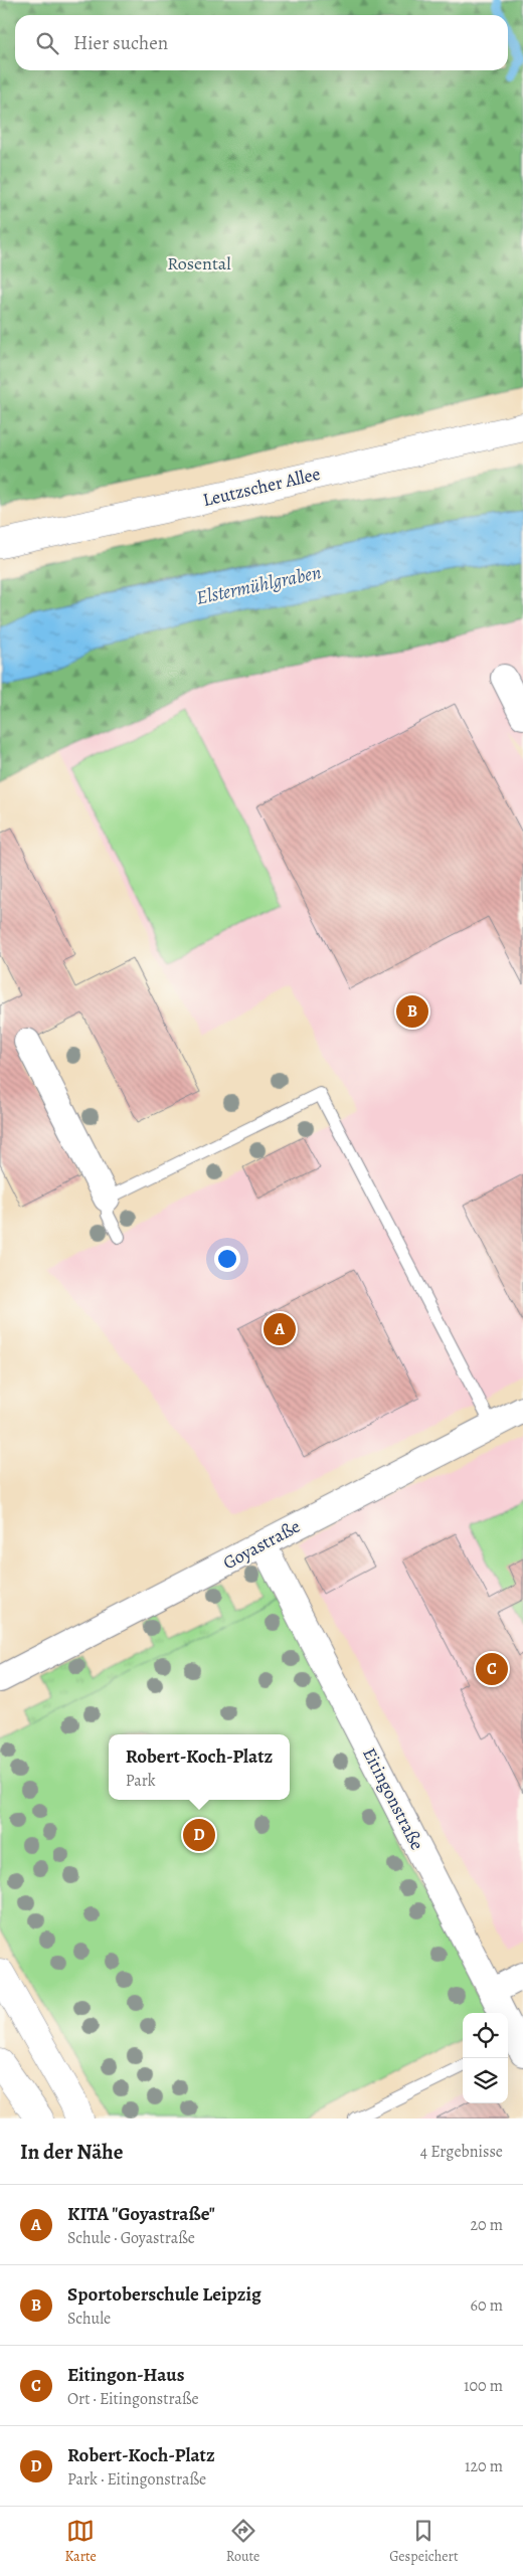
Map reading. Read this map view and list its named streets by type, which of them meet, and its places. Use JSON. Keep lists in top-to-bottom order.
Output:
{
  "streets": {
    "main road": ["Leutzscher Allee"],
    "street": ["Goyastraße", "Eitingonstraße"]
  },
  "crossings": [
    ["Goyastraße", "Eitingonstraße"]
  ],
  "water": ["Elstermühlgraben"],
  "parks": ["Rosental"],
  "page": {
    "search": "Hier suchen",
    "pins": [
      "B",
      "A",
      "C",
      "D"
    ],
    "popup": ["Robert-Koch-Platz", "Park"],
    "heading": ["In der Nähe", "4 Ergebnisse"],
    "list": [
      {
        "mark": "A",
        "name": "KITA \"Goyastraße\"",
        "note": "Schule · Goyastraße",
        "value": "20 m"
      },
      {
        "mark": "B",
        "name": "Sportoberschule Leipzig",
        "note": "Schule",
        "value": "60 m"
      },
      {
        "mark": "C",
        "name": "Eitingon-Haus",
        "note": "Ort · Eitingonstraße",
        "value": "100 m"
      },
      {
        "mark": "D",
        "name": "Robert-Koch-Platz",
        "note": "Park · Eitingonstraße",
        "value": "120 m"
      }
    ],
    "nav": ["Karte", "Route", "Gespeichert"]
  }
}
